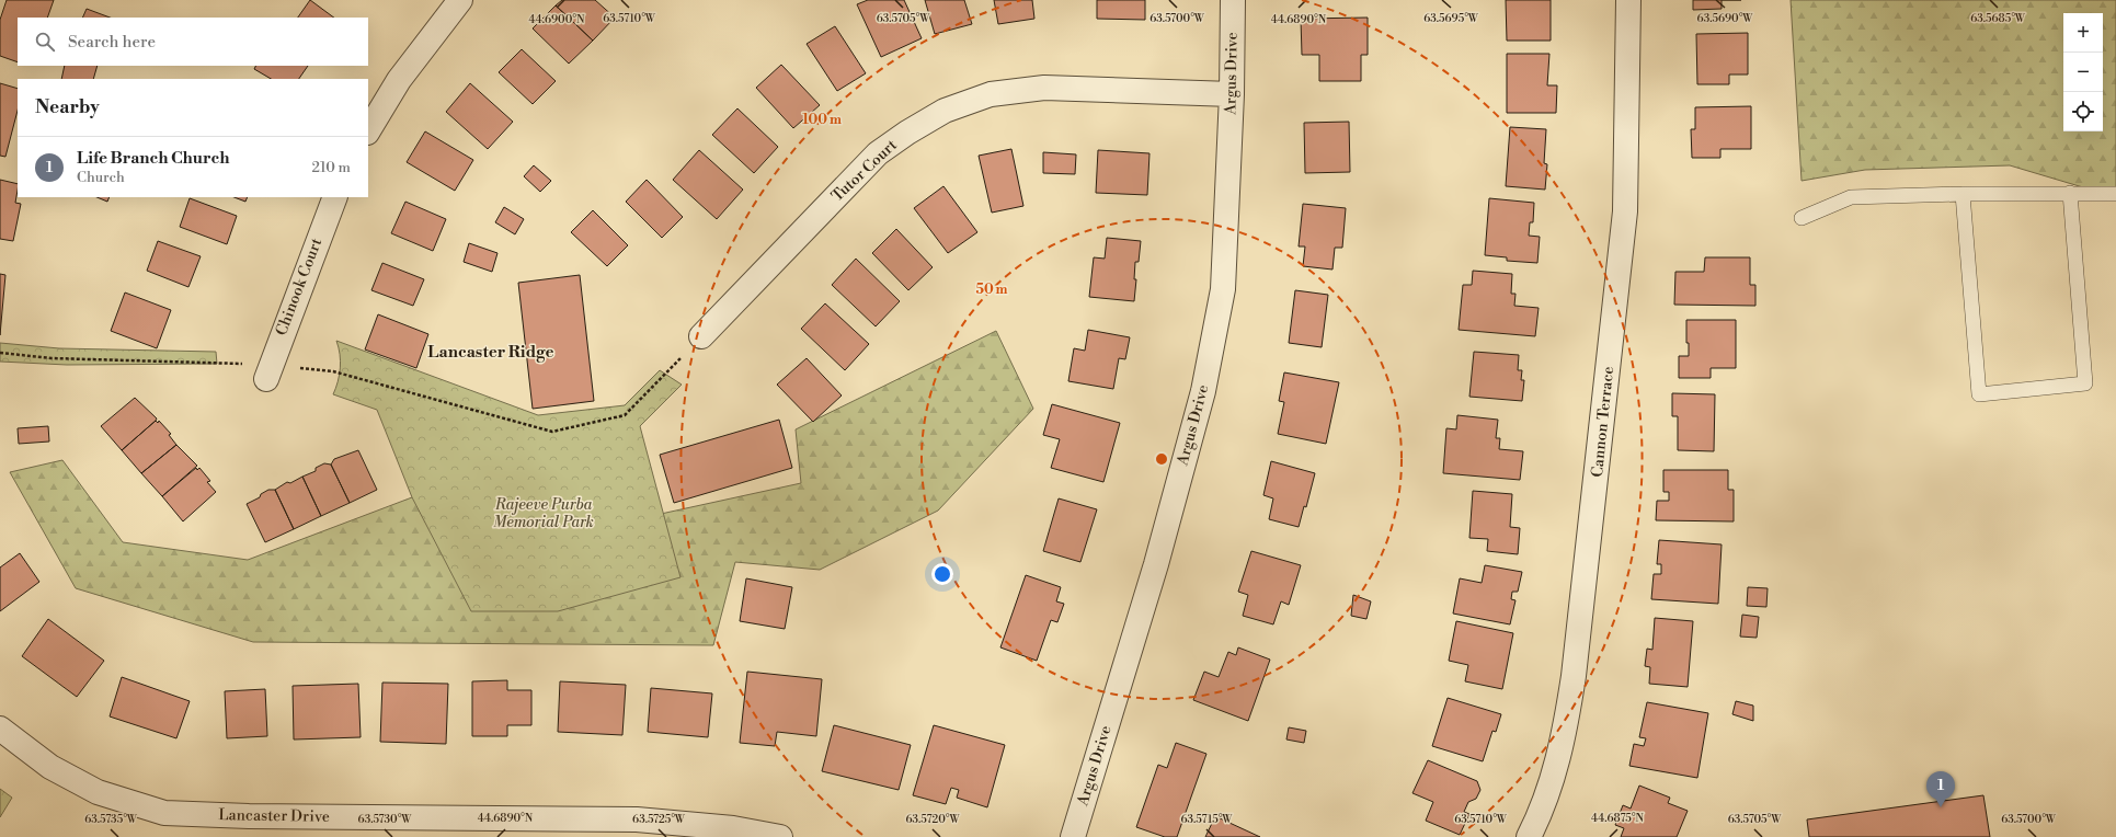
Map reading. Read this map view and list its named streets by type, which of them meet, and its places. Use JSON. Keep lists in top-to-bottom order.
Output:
{
  "streets": {
    "street": [
      "Argus Drive",
      "Tutor Court",
      "Chinook Court",
      "Cannon Terrace",
      "Lancaster Drive"
    ]
  },
  "crossings": [
    ["Argus Drive", "Tutor Court"]
  ],
  "districts": ["Lancaster Ridge"],
  "parks": ["Rajeeve Purba Memorial Park"],
  "page": {
    "map_buttons": ["+", "−"],
    "search": "Search here",
    "heading": "Nearby",
    "list": [
      {
        "mark": "1",
        "name": "Life Branch Church",
        "note": "Church",
        "value": "210 m"
      }
    ],
    "pins": "1"
  },
  "coordinates": [
    "63.5710°W",
    "63.5705°W",
    "63.5700°W",
    "63.5695°W",
    "63.5690°W",
    "63.5685°W",
    "44.6900°N",
    "44.6890°N",
    "44.6875°N",
    "63.5735°W",
    "63.5730°W",
    "63.5725°W",
    "63.5720°W",
    "63.5715°W"
  ],
  "rings": ["100 m", "50 m"]
}
